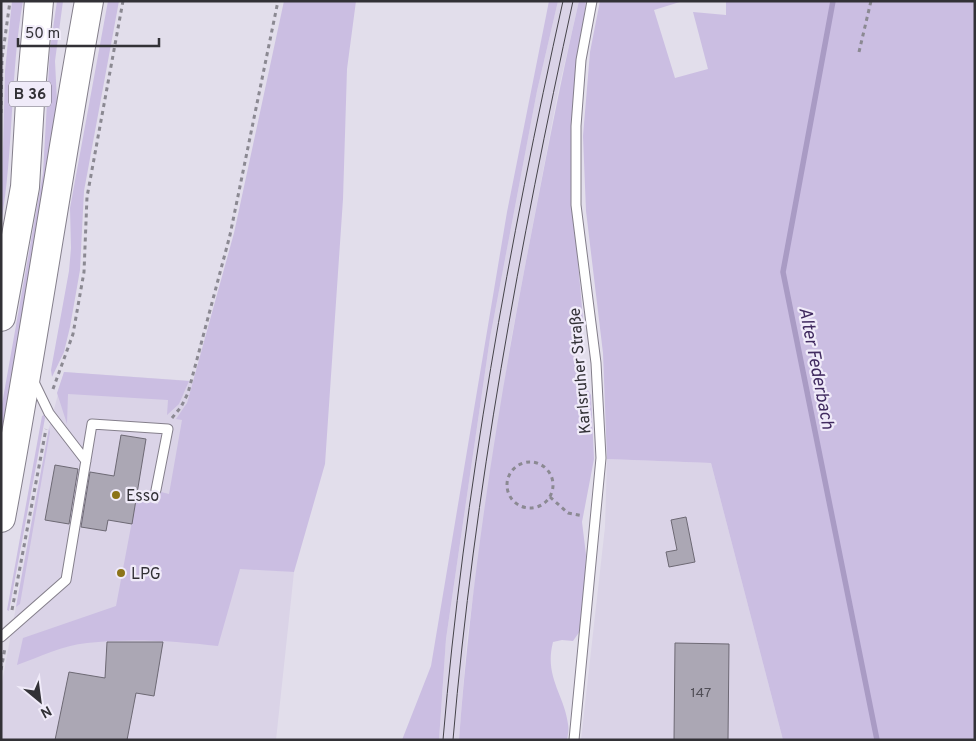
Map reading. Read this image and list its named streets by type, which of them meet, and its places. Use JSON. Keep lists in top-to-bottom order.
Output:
{
  "streets": {
    "highway": ["B 36"],
    "lane": ["Karlsruher Straße"]
  },
  "water": ["Alter Federbach"],
  "places": ["Esso", "LPG"],
  "house_numbers": ["147"],
  "scale_bar": "50 m",
  "north": "bottom right"
}
